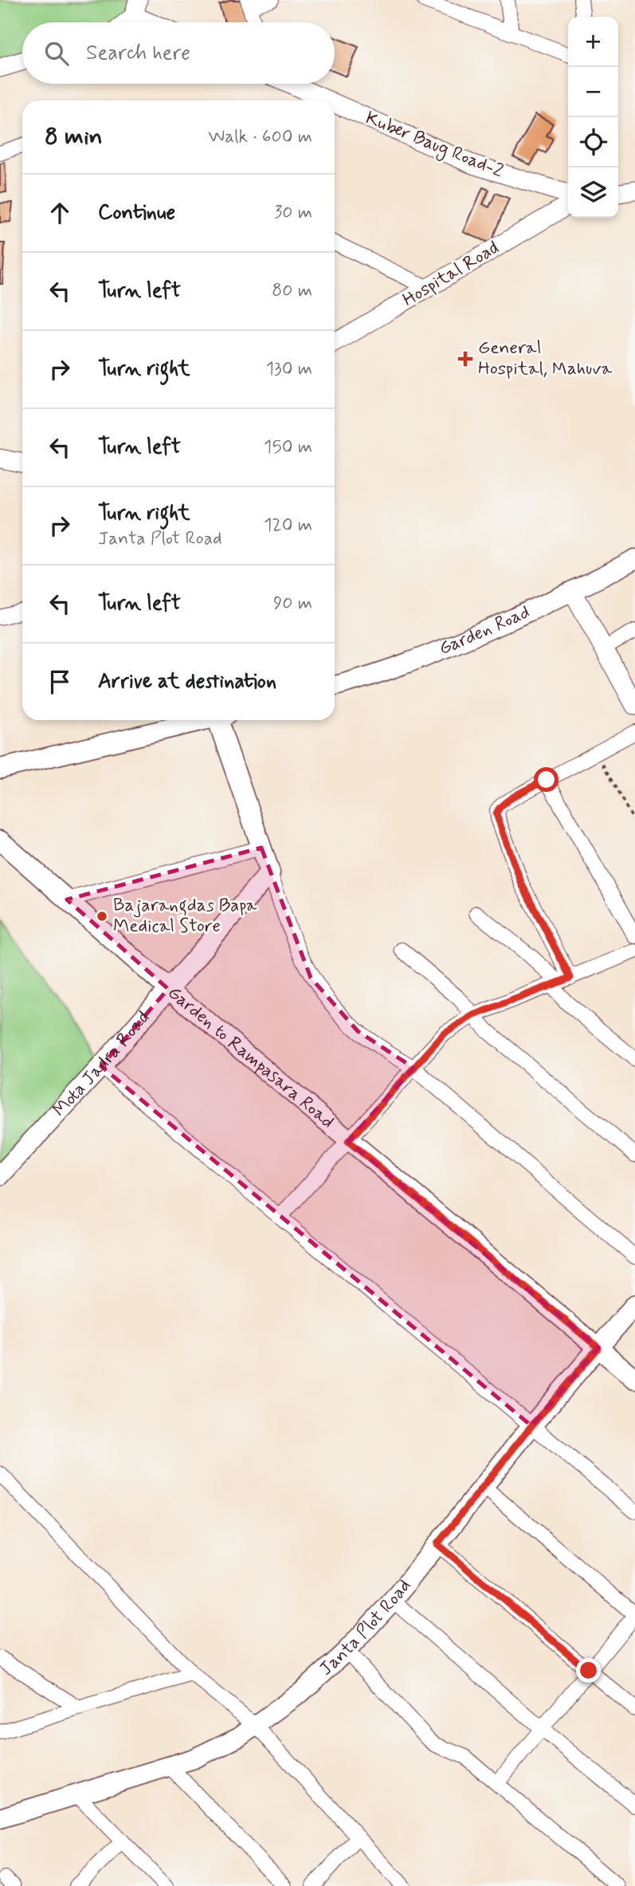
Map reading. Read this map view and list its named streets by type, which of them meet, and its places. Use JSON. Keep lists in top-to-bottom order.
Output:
{
  "streets": {
    "main road": [
      "Garden Road",
      "Garden to Rampasara Road",
      "Mota Jadra Road",
      "Janta Plot Road"
    ],
    "street": ["Kuber Baug Road-2", "Hospital Road"]
  },
  "crossings": [
    ["Garden to Rampasara Road", "Mota Jadra Road"],
    ["Garden to Rampasara Road", "Janta Plot Road"]
  ],
  "places": {
    "health": ["General Hospital, Mahuva"],
    "other": ["Bajarangdas Bapa Medical Store"]
  },
  "page": {
    "map_buttons": ["+", "−"],
    "search": "Search here",
    "heading": ["8 min", "Walk · 600 m"],
    "list": [
      ["Continue", "30 m"],
      ["Turn left", "80 m"],
      ["Turn right", "130 m"],
      ["Turn left", "150 m"],
      ["Turn right", "Janta Plot Road", "120 m"],
      ["Turn left", "90 m"],
      "Arrive at destination"
    ]
  }
}
